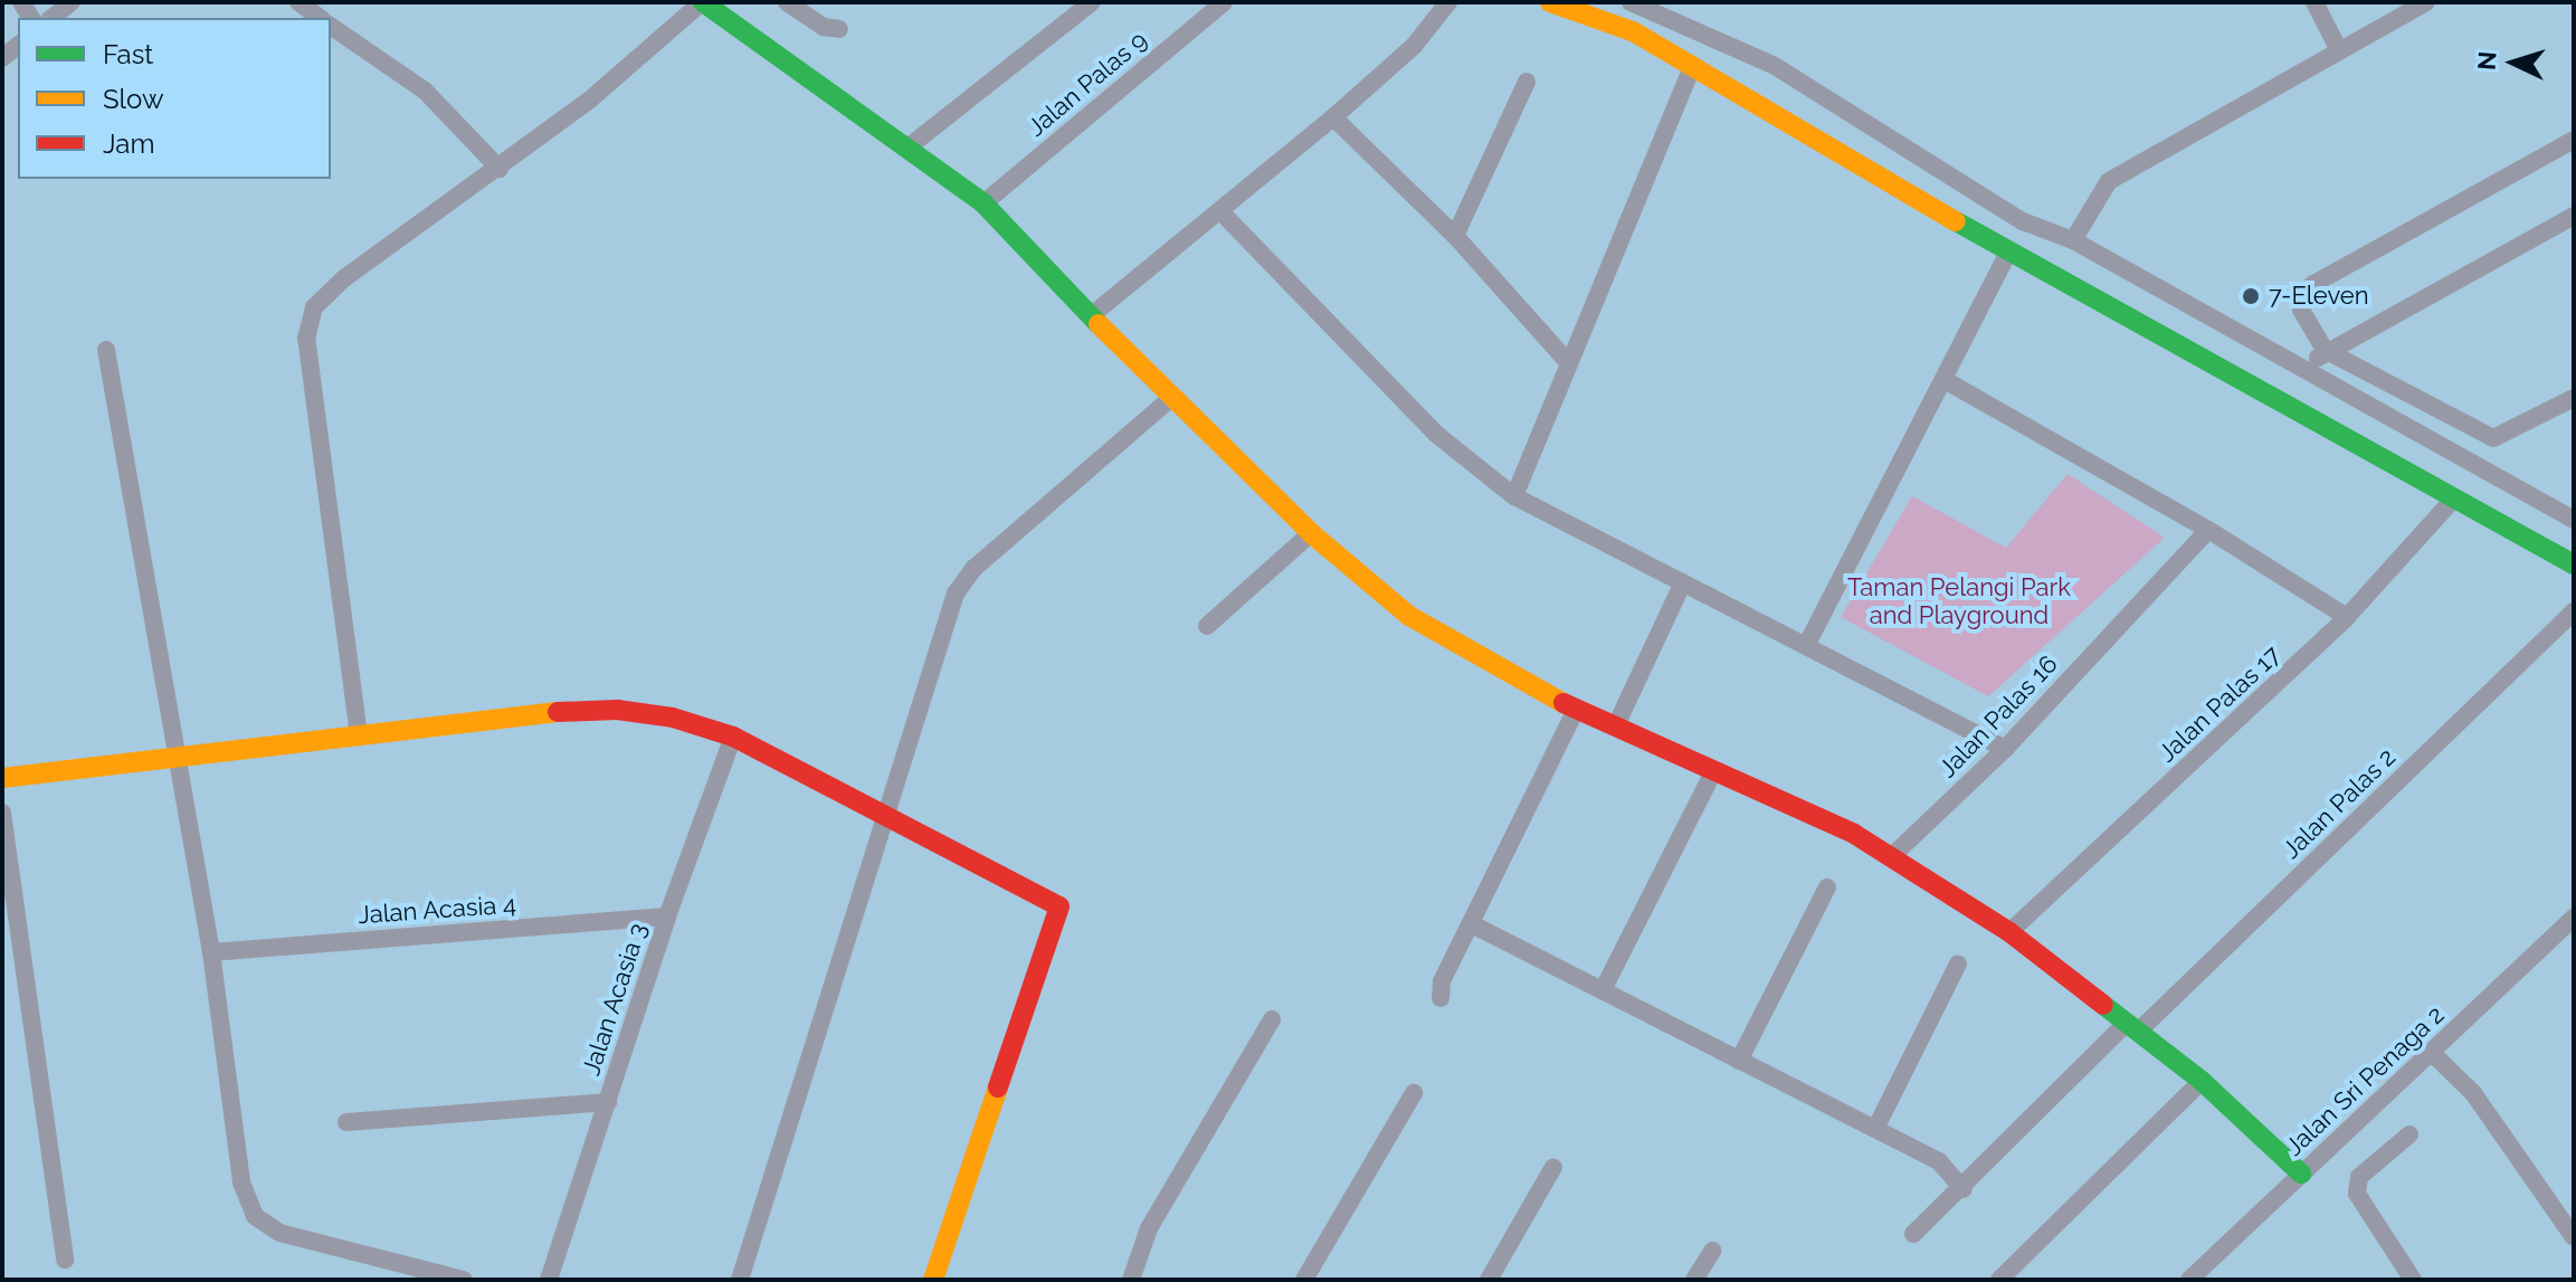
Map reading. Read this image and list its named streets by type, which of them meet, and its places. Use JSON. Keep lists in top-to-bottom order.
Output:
{
  "streets": {
    "street": [
      "Jalan Palas 9",
      "Jalan Palas 17",
      "Jalan Palas 16",
      "Jalan Palas 2",
      "Jalan Acasia 4",
      "Jalan Acasia 3",
      "Jalan Sri Penaga 2"
    ]
  },
  "crossings": [
    ["Jalan Acasia 4", "Jalan Acasia 3"]
  ],
  "parks": ["Taman Pelangi Park and Playground"],
  "places": ["7-Eleven"],
  "legend": ["Fast", "Slow", "Jam"],
  "north": "left"
}
